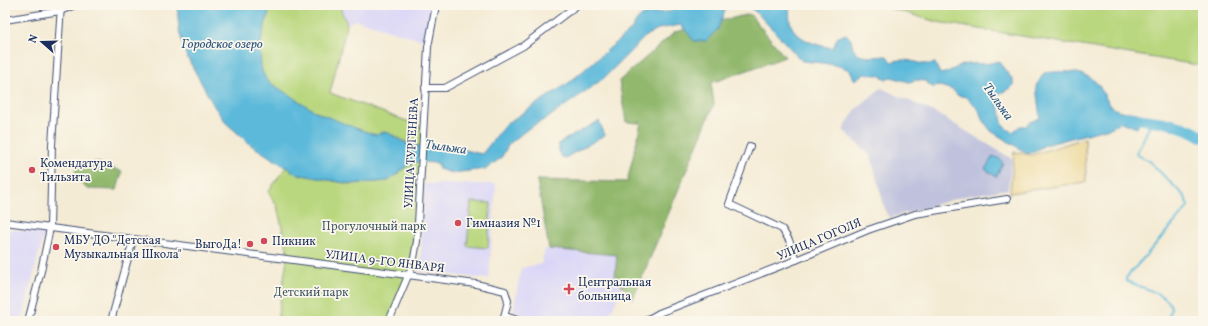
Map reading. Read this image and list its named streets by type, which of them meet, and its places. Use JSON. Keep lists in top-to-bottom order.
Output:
{
  "streets": {
    "street": ["УЛИЦА ТУРГЕНЕВА", "УЛИЦА ГОГОЛЯ", "УЛИЦА 9-ГО ЯНВАРЯ"]
  },
  "crossings": [
    ["УЛИЦА ТУРГЕНЕВА", "УЛИЦА 9-ГО ЯНВАРЯ"]
  ],
  "water": ["Городское озеро", "Тыльжа"],
  "parks": ["Прогулочный парк", "Детский парк"],
  "places": {
    "other": [
      "Комендатура Тильзита",
      "Гимназия №1",
      "Пикник",
      "ВыгоДа!",
      "МБУ ДО \"Детская Музыкальная Школа\""
    ],
    "health": ["Центральная больница"]
  },
  "north": "left"
}
